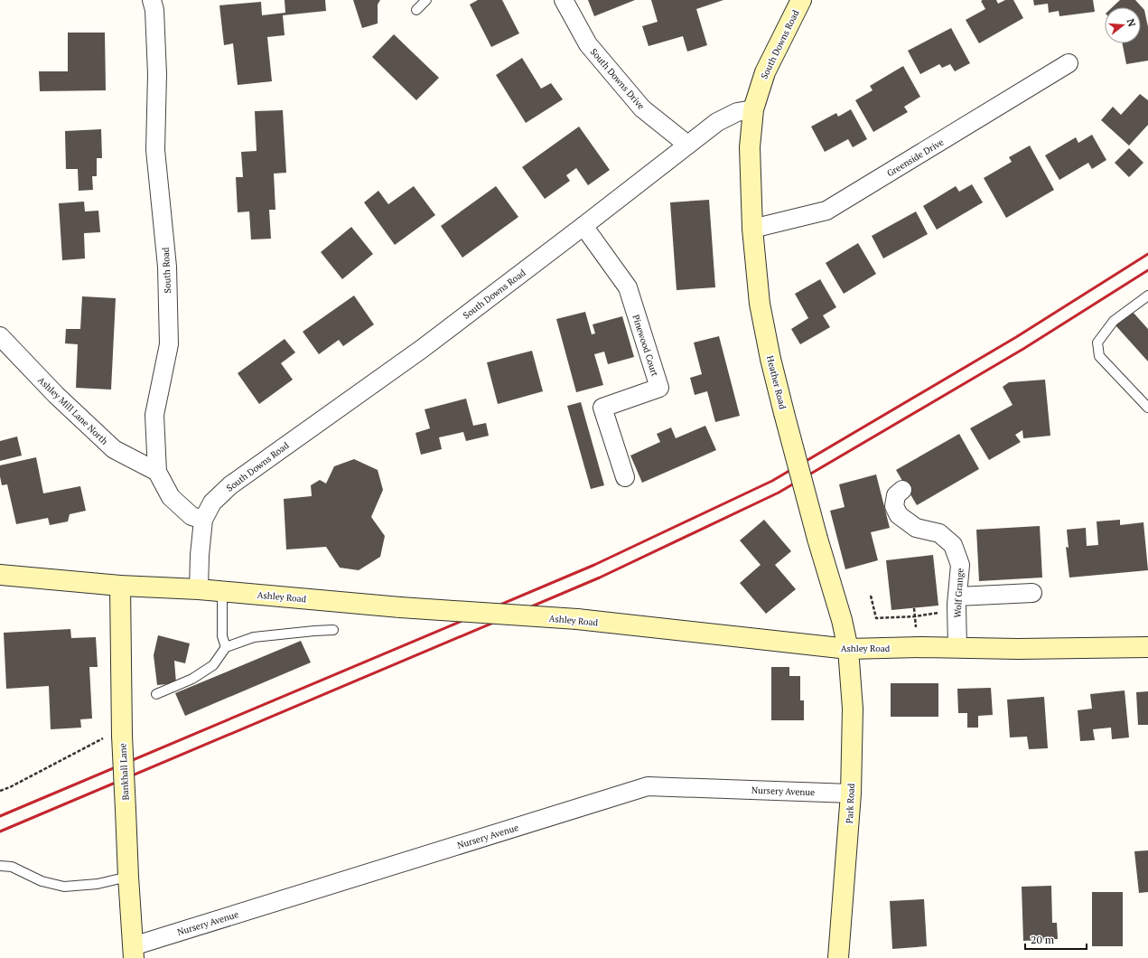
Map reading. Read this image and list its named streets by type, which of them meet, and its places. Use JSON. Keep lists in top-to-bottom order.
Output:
{
  "streets": {
    "main road": [
      "South Downs Road",
      "Heather Road",
      "Ashley Road",
      "Bankhall Lane",
      "Park Road"
    ],
    "street": [
      "South Downs Drive",
      "Greenside Drive",
      "South Road",
      "Pinewood Court",
      "Ashley Mill Lane North",
      "Wolf Grange",
      "Nursery Avenue"
    ]
  },
  "crossings": [
    ["South Downs Road", "South Downs Drive"],
    ["South Downs Road", "South Road"],
    ["South Downs Road", "Pinewood Court"],
    ["South Downs Road", "Heather Road"],
    ["South Downs Road", "Ashley Road"],
    ["Greenside Drive", "Heather Road"],
    ["South Road", "Ashley Mill Lane North"],
    ["Heather Road", "Ashley Road"],
    ["Heather Road", "Park Road"],
    ["Wolf Grange", "Ashley Road"],
    ["Ashley Road", "Bankhall Lane"],
    ["Ashley Road", "Park Road"],
    ["Bankhall Lane", "Nursery Avenue"],
    ["Nursery Avenue", "Park Road"]
  ],
  "scale_bar": "20 m",
  "north": "right"
}
